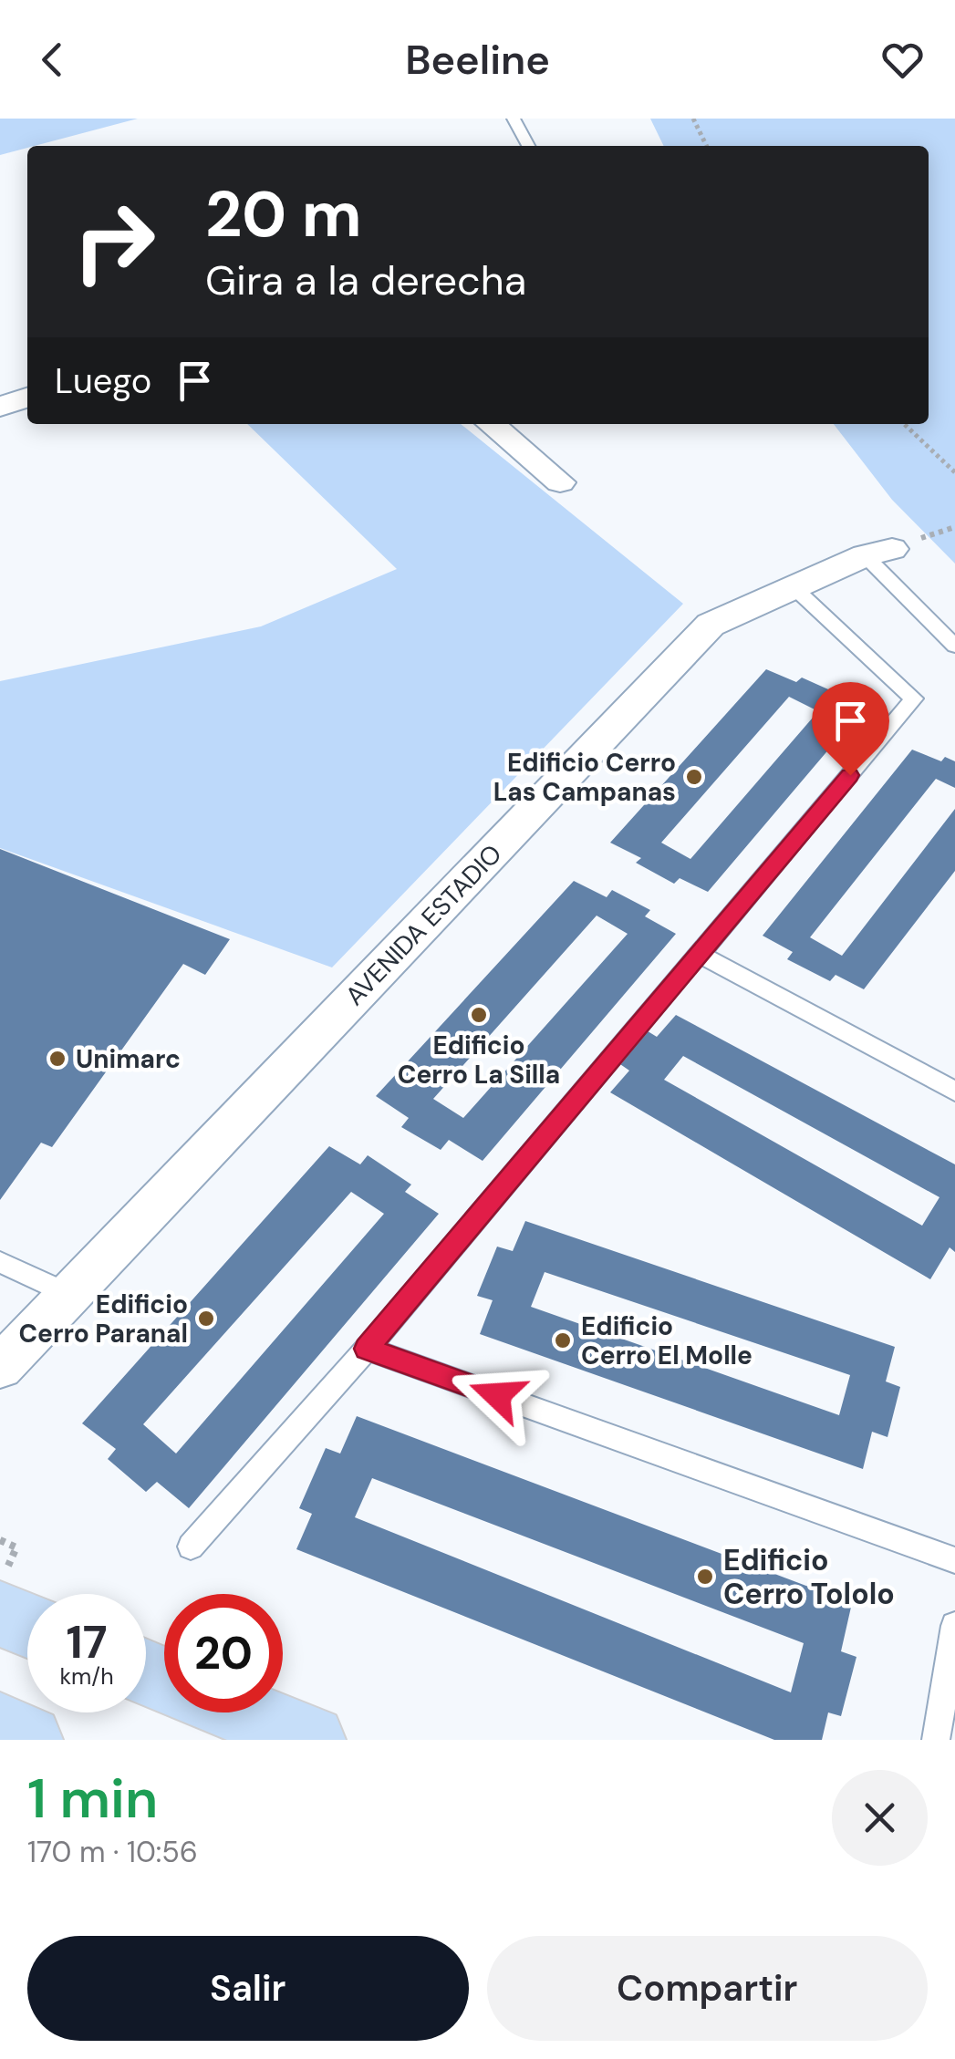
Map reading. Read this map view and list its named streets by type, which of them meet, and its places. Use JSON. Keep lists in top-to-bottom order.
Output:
{
  "streets": {
    "street": ["AVENIDA ESTADIO"]
  },
  "places": [
    "Edificio Cerro Las Campanas",
    "Edificio Cerro La Silla",
    "Unimarc",
    "Edificio Cerro Paranal",
    "Edificio Cerro El Molle",
    "Edificio Cerro Tololo"
  ],
  "page": {
    "header": "Beeline",
    "turn": ["20 m", "Gira a la derecha"],
    "then": "Luego",
    "speed": "17 km/h",
    "limit": "20",
    "heading": ["1 min", "170 m · 10:56"],
    "buttons": ["Salir", "Compartir"]
  }
}
